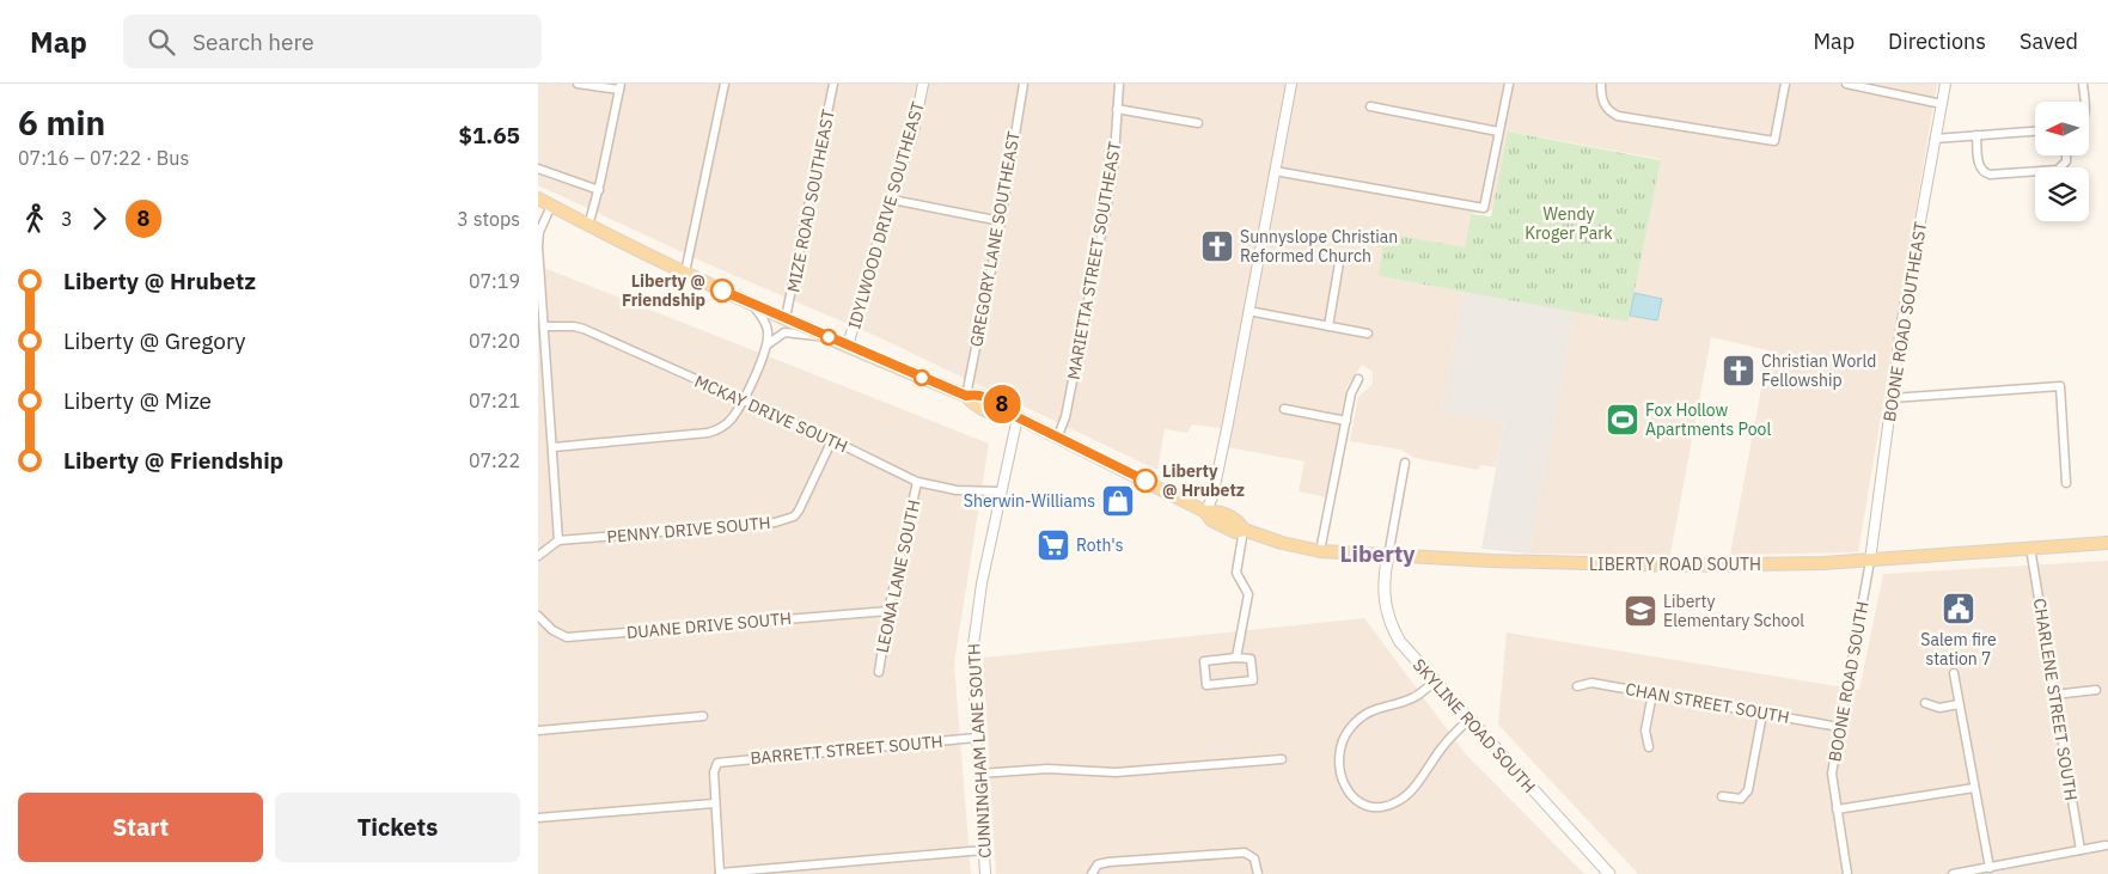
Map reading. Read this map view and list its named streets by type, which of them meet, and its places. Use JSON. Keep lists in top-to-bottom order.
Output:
{
  "streets": {
    "main road": ["LIBERTY ROAD SOUTH", "SKYLINE ROAD SOUTH"],
    "street": [
      "MIZE ROAD SOUTHEAST",
      "IDYLWOOD DRIVE SOUTHEAST",
      "GREGORY LANE SOUTHEAST",
      "MARIETTA STREET SOUTHEAST",
      "BOONE ROAD SOUTHEAST",
      "MCKAY DRIVE SOUTH",
      "PENNY DRIVE SOUTH",
      "LEONA LANE SOUTH",
      "DUANE DRIVE SOUTH",
      "BOONE ROAD SOUTH",
      "CHARLENE STREET SOUTH",
      "CHAN STREET SOUTH",
      "BARRETT STREET SOUTH",
      "CUNNINGHAM LANE SOUTH"
    ]
  },
  "crossings": [
    ["MIZE ROAD SOUTHEAST", "LIBERTY ROAD SOUTH"],
    ["IDYLWOOD DRIVE SOUTHEAST", "LIBERTY ROAD SOUTH"],
    ["GREGORY LANE SOUTHEAST", "LIBERTY ROAD SOUTH"],
    ["MARIETTA STREET SOUTHEAST", "LIBERTY ROAD SOUTH"],
    ["BOONE ROAD SOUTHEAST", "LIBERTY ROAD SOUTH"],
    ["BOONE ROAD SOUTHEAST", "BOONE ROAD SOUTH"],
    ["MCKAY DRIVE SOUTH", "PENNY DRIVE SOUTH"],
    ["MCKAY DRIVE SOUTH", "LEONA LANE SOUTH"],
    ["MCKAY DRIVE SOUTH", "CUNNINGHAM LANE SOUTH"],
    ["LIBERTY ROAD SOUTH", "BOONE ROAD SOUTH"],
    ["LIBERTY ROAD SOUTH", "CHARLENE STREET SOUTH"],
    ["LIBERTY ROAD SOUTH", "SKYLINE ROAD SOUTH"],
    ["LIBERTY ROAD SOUTH", "CUNNINGHAM LANE SOUTH"],
    ["LEONA LANE SOUTH", "DUANE DRIVE SOUTH"],
    ["BOONE ROAD SOUTH", "CHAN STREET SOUTH"],
    ["BARRETT STREET SOUTH", "CUNNINGHAM LANE SOUTH"]
  ],
  "districts": ["Liberty"],
  "parks": ["Wendy Kroger Park"],
  "places": {
    "church": ["Sunnyslope Christian Reformed Church", "Christian World Fellowship"],
    "other": ["Liberty @ Friendship", "Liberty @ Hrubetz"],
    "sports": ["Fox Hollow Apartments Pool"],
    "shop": ["Sherwin-Williams"],
    "supermarket": ["Roth's"],
    "public building": ["Salem fire station 7"],
    "school or university": ["Liberty Elementary School"]
  },
  "lines": ["bus line 8"],
  "north": "left",
  "page": {
    "header": "Map",
    "search": "Search here",
    "nav": ["Map", "Directions", "Saved"],
    "heading": ["6 min", "07:16 – 07:22 · Bus", "$1.65"],
    "on_map": "8",
    "legs": ["3", "8", "3 stops"],
    "list": [
      {
        "name": "Liberty @ Hrubetz",
        "value": "07:19"
      },
      {
        "name": "Liberty @ Gregory",
        "value": "07:20"
      },
      {
        "name": "Liberty @ Mize",
        "value": "07:21"
      },
      {
        "name": "Liberty @ Friendship",
        "value": "07:22"
      }
    ],
    "buttons": ["Start", "Tickets"]
  }
}
